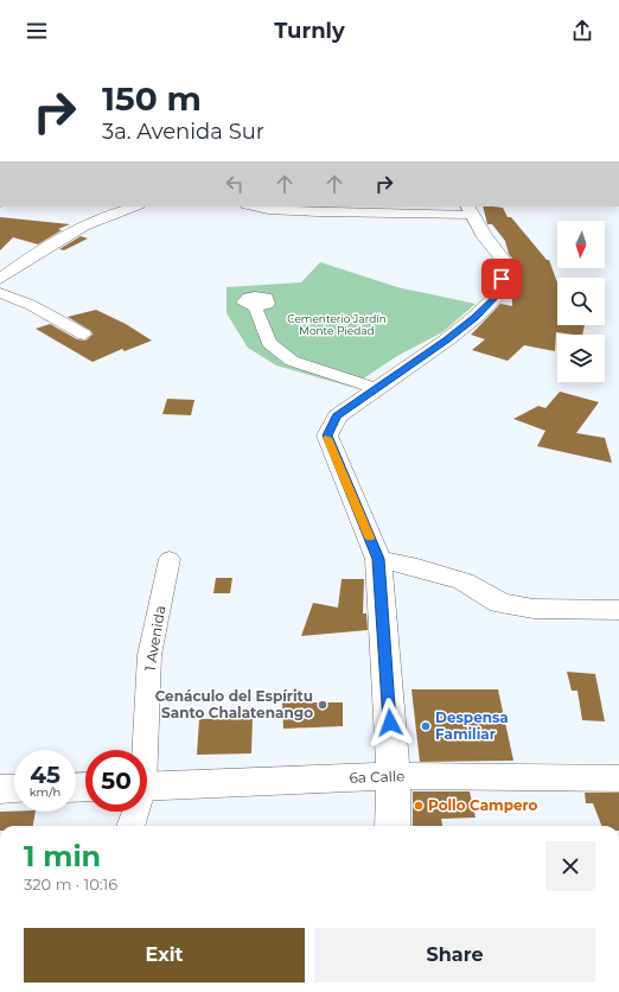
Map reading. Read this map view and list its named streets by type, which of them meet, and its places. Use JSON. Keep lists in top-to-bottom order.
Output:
{
  "streets": {
    "main road": ["6a Calle"],
    "street": ["1 Avenida"]
  },
  "parks": ["Cementerio Jardín Monte Piedad"],
  "places": ["Cenáculo del Espíritu Santo Chalatenango", "Despensa Familiar", "Pollo Campero"],
  "north": "bottom",
  "page": {
    "header": "Turnly",
    "turn": ["150 m", "3a. Avenida Sur"],
    "speed": "45 km/h",
    "limit": "50",
    "heading": ["1 min", "320 m · 10:16"],
    "buttons": ["Exit", "Share"]
  }
}
